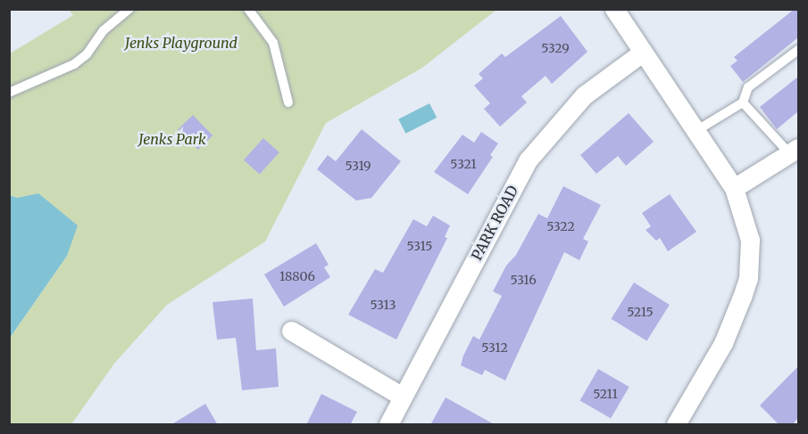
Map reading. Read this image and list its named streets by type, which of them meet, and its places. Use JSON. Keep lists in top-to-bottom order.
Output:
{
  "streets": {
    "street": ["PARK ROAD"]
  },
  "parks": ["Jenks Playground", "Jenks Park"],
  "house_numbers": [
    "5329",
    "5321",
    "5319",
    "5322",
    "5315",
    "18806",
    "5316",
    "5313",
    "5215",
    "5312",
    "5211"
  ]
}
